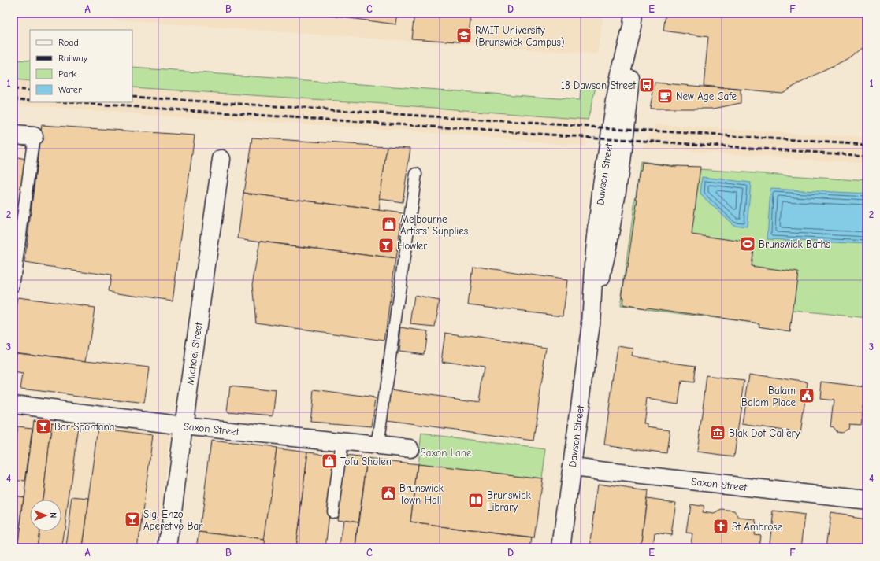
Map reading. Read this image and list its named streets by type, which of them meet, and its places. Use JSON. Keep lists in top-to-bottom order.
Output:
{
  "streets": {
    "street": ["Dawson Street", "Michael Street", "Saxon Street"]
  },
  "crossings": [
    ["Dawson Street", "Saxon Street"],
    ["Michael Street", "Saxon Street"]
  ],
  "parks": ["Saxon Lane"],
  "places": {
    "school or university": ["RMIT University (Brunswick Campus)"],
    "bus stop": ["18 Dawson Street"],
    "cafe": ["New Age Cafe"],
    "shop": ["Melbourne Artists' Supplies", "Tofu Shoten"],
    "sports": ["Brunswick Baths"],
    "bar": ["Howler", "Bar Spontana", "Sig. Enzo Aperetivo Bar"],
    "public building": ["Balam Balam Place", "Brunswick Town Hall"],
    "museum": ["Blak Dot Gallery"],
    "library": ["Brunswick Library"],
    "church": ["St Ambrose"]
  },
  "legend": [
    "Road",
    "Railway",
    "Park",
    "Water"
  ],
  "north": "right",
  "grid": {
    "columns": [
      "A",
      "B",
      "C",
      "D",
      "E",
      "F"
    ],
    "rows": [
      "1",
      "2",
      "3",
      "4"
    ]
  }
}
